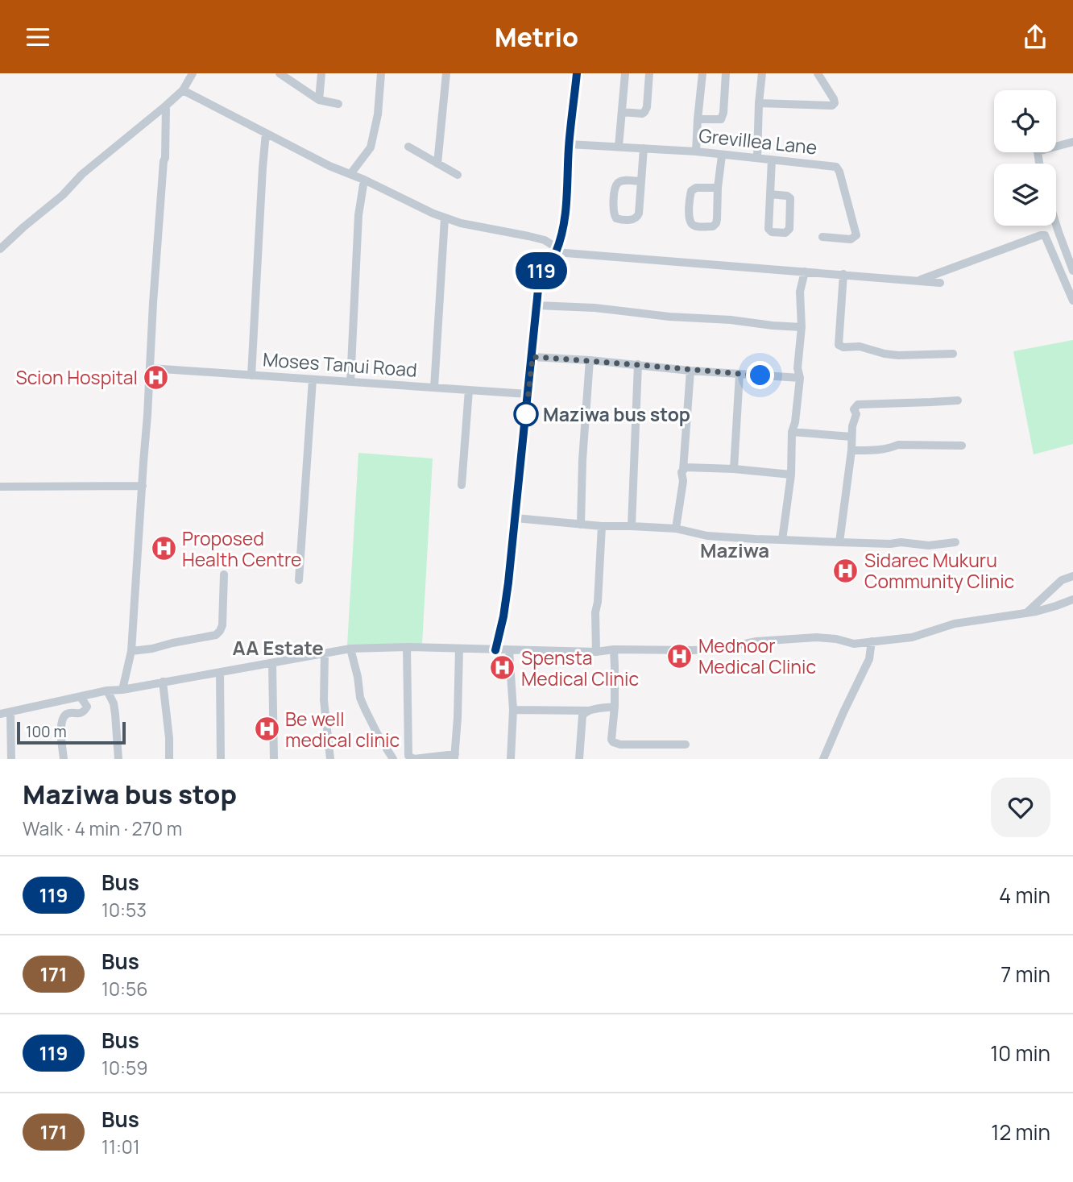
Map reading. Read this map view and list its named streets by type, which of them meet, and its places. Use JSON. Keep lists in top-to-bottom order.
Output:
{
  "streets": {
    "street": ["Grevillea Lane", "Moses Tanui Road"]
  },
  "districts": ["Maziwa", "AA Estate"],
  "places": {
    "hospital": [
      "Scion Hospital",
      "Proposed Health Centre",
      "Sidarec Mukuru Community Clinic",
      "Mednoor Medical Clinic",
      "Spensta Medical Clinic",
      "Be well medical clinic"
    ],
    "other": ["Maziwa bus stop"]
  },
  "lines": ["bus line 119"],
  "scale_bar": "100 m",
  "page": {
    "header": "Metrio",
    "on_map": "119",
    "scale": "100 m",
    "heading": ["Maziwa bus stop", "Walk · 4 min · 270 m"],
    "list": [
      {
        "mark": "119",
        "name": "Bus",
        "note": "10:53",
        "value": "4 min"
      },
      {
        "mark": "171",
        "name": "Bus",
        "note": "10:56",
        "value": "7 min"
      },
      {
        "mark": "119",
        "name": "Bus",
        "note": "10:59",
        "value": "10 min"
      },
      {
        "mark": "171",
        "name": "Bus",
        "note": "11:01",
        "value": "12 min"
      }
    ]
  }
}
